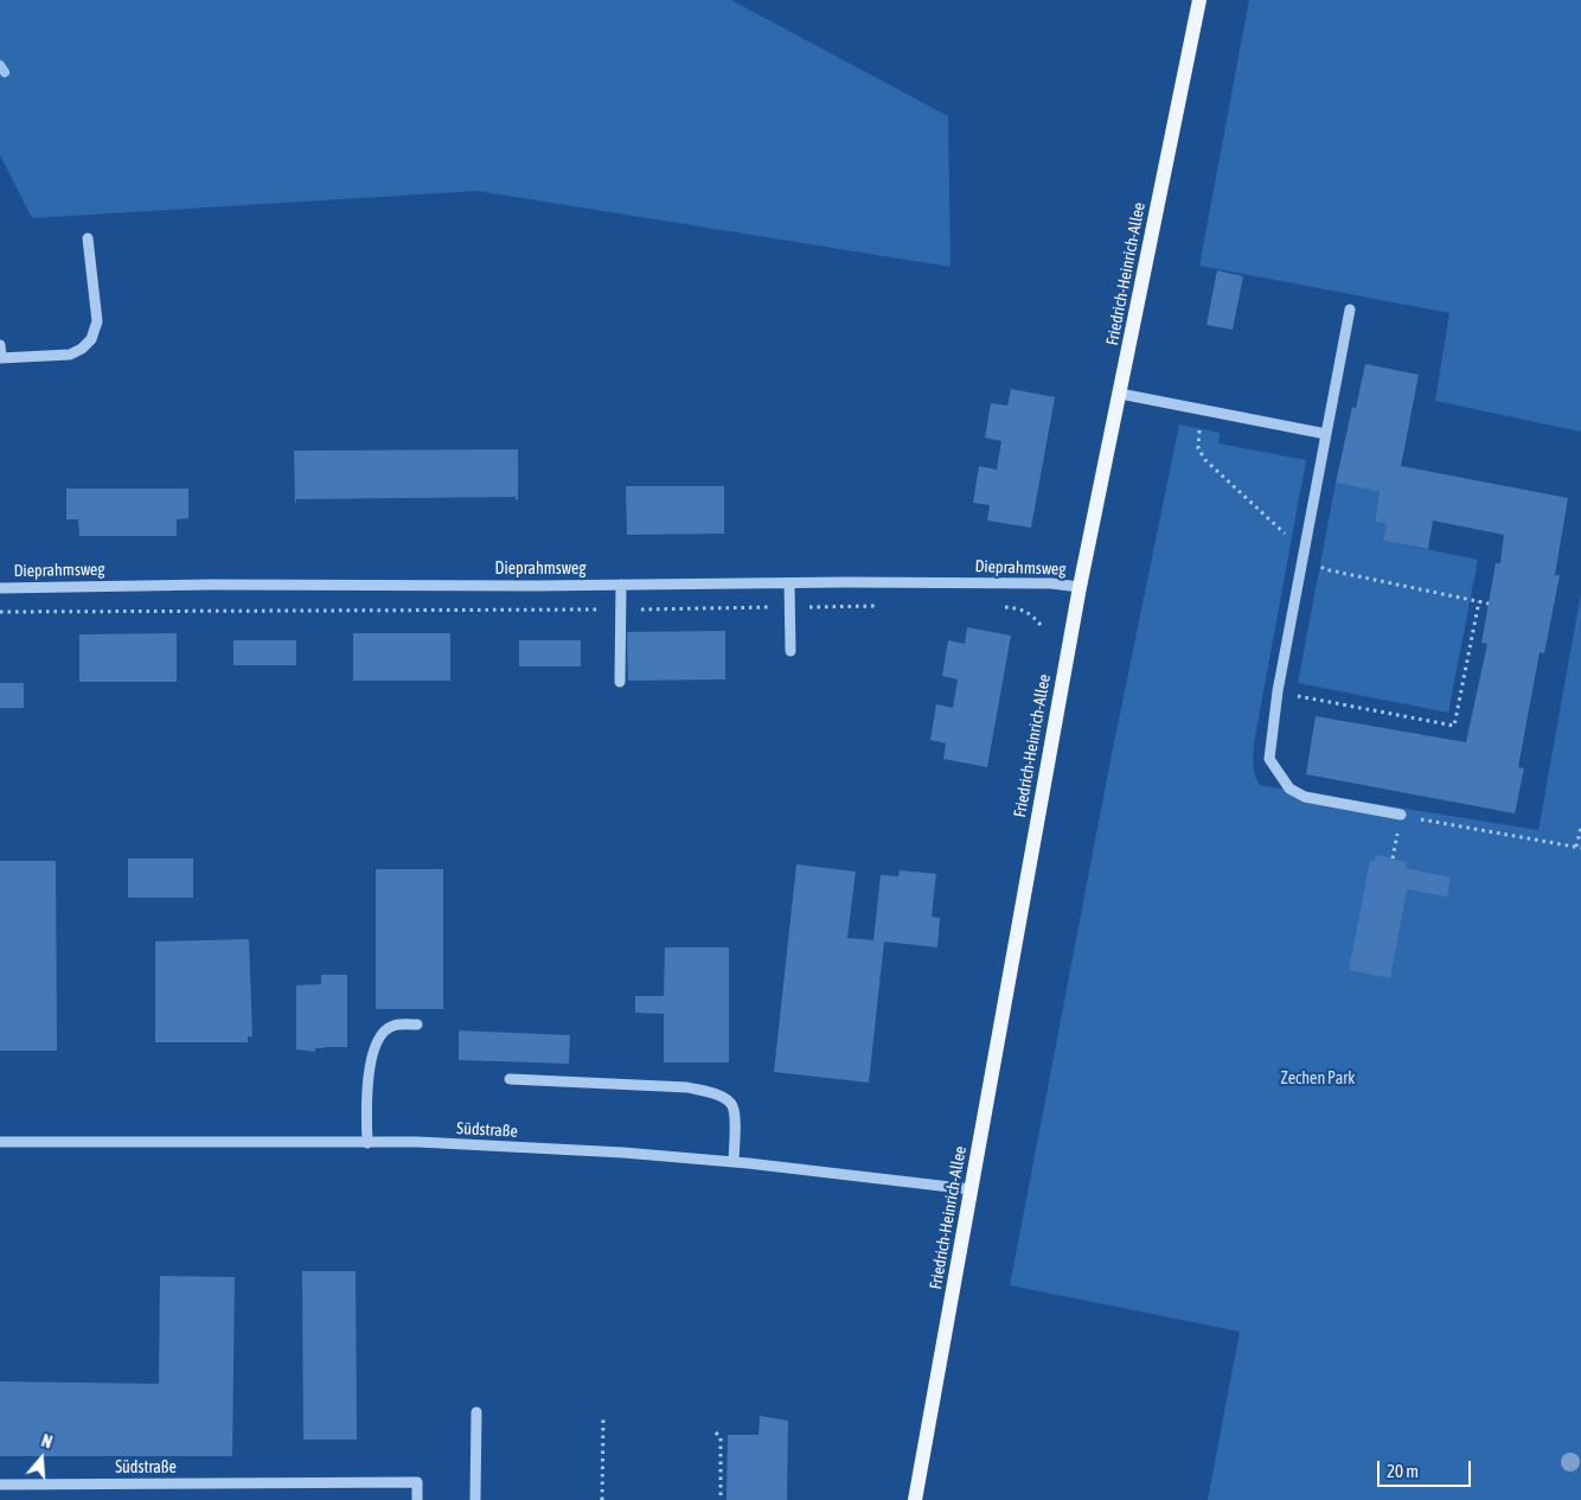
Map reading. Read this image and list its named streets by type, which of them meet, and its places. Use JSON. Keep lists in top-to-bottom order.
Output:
{
  "streets": {
    "main road": ["Friedrich-Heinrich-Allee"],
    "street": ["Dieprahmsweg", "Südstraße"]
  },
  "crossings": [
    ["Friedrich-Heinrich-Allee", "Dieprahmsweg"],
    ["Friedrich-Heinrich-Allee", "Südstraße"]
  ],
  "parks": ["Zechen Park"],
  "scale_bar": "20 m",
  "north": "top"
}
